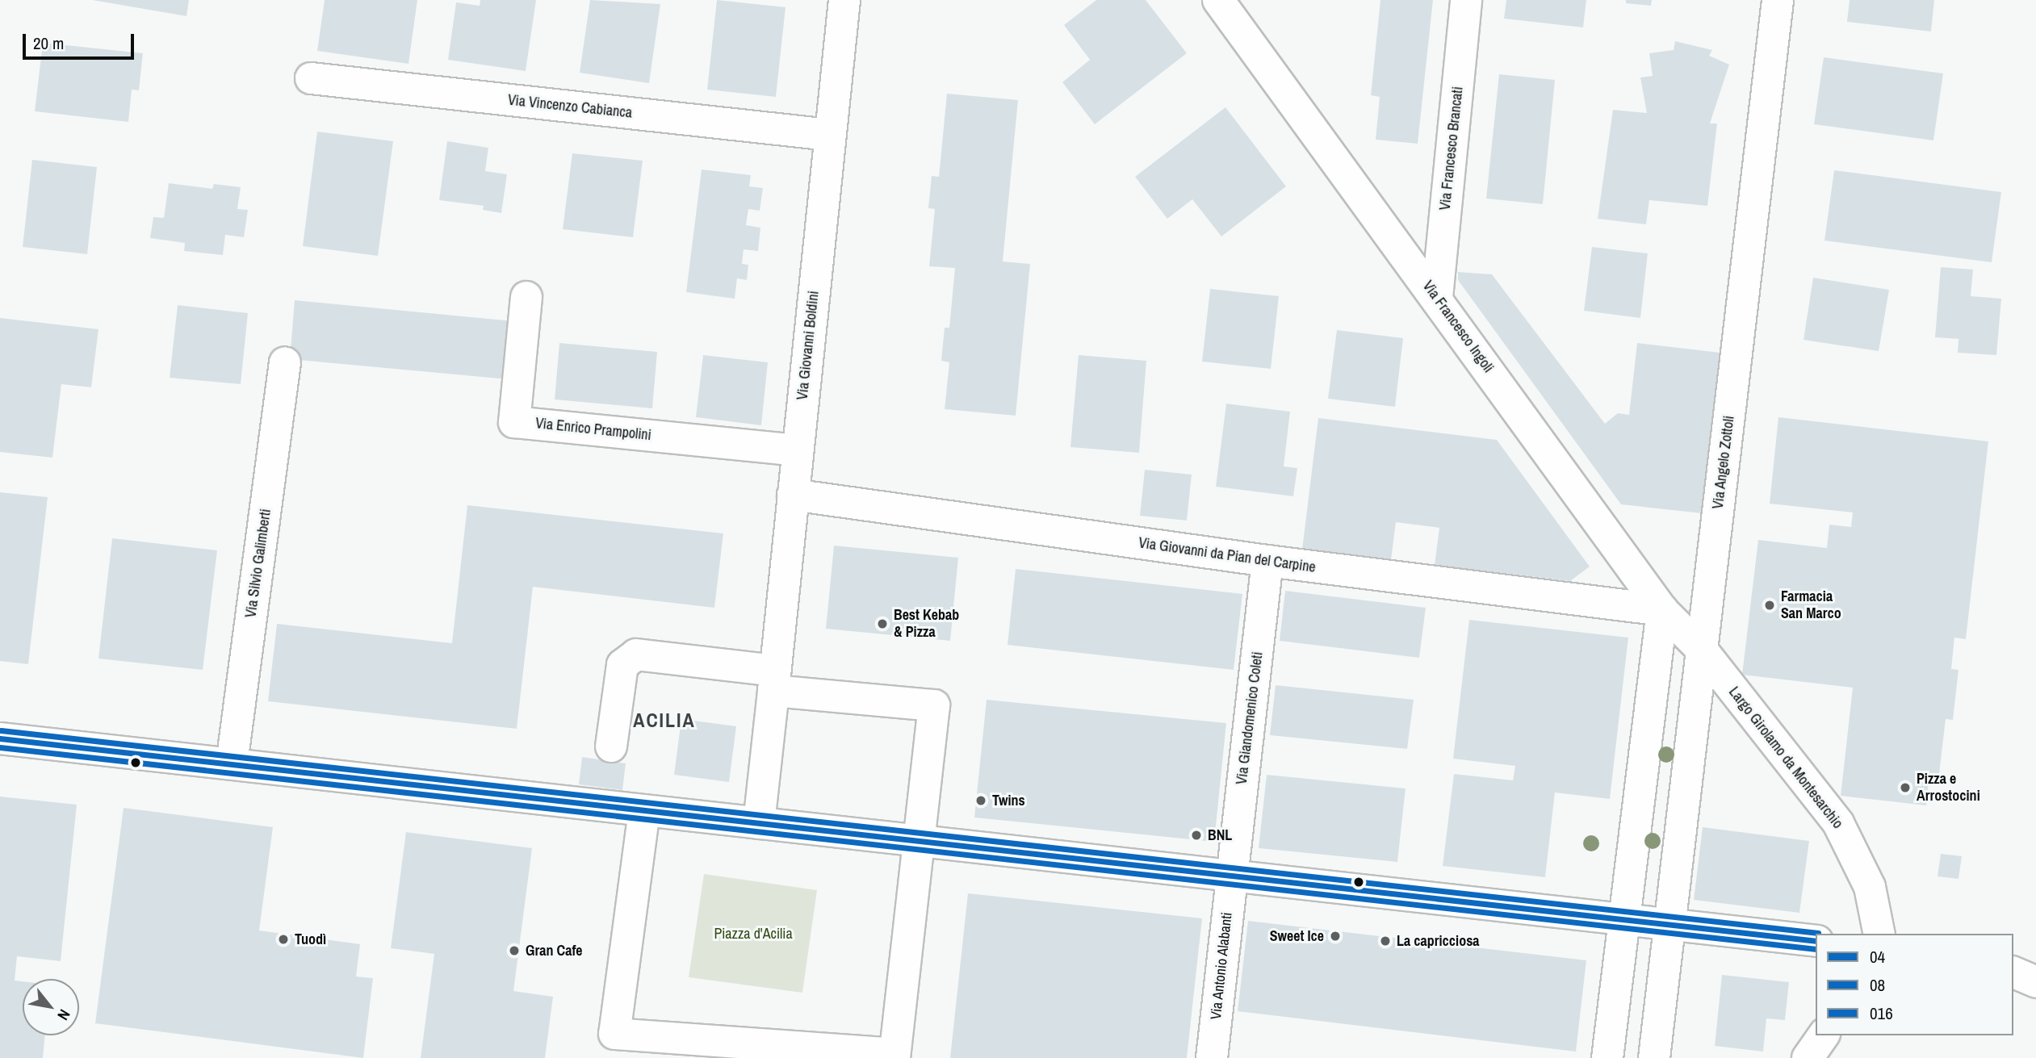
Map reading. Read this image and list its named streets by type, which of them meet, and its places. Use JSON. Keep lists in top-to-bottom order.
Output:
{
  "streets": {
    "street": [
      "Via Vincenzo Cabianca",
      "Via Francesco Brancati",
      "Via Francesco Ingoli",
      "Via Giovanni Boldini",
      "Via Enrico Prampolini",
      "Via Angelo Zottoli",
      "Via Giovanni da Pian del Carpine",
      "Via Silvio Galimberti",
      "Via Giandomenico Coleti",
      "Largo Girolamo da Montesarchio",
      "Via Antonio Alabanti"
    ]
  },
  "crossings": [
    ["Via Vincenzo Cabianca", "Via Giovanni Boldini"],
    ["Via Francesco Brancati", "Via Francesco Ingoli"],
    ["Via Francesco Ingoli", "Via Angelo Zottoli"],
    ["Via Francesco Ingoli", "Via Giovanni da Pian del Carpine"],
    ["Via Francesco Ingoli", "Largo Girolamo da Montesarchio"],
    ["Via Giovanni Boldini", "Via Enrico Prampolini"],
    ["Via Giovanni Boldini", "Via Giovanni da Pian del Carpine"],
    ["Via Angelo Zottoli", "Largo Girolamo da Montesarchio"],
    ["Via Giovanni da Pian del Carpine", "Via Giandomenico Coleti"],
    ["Via Giandomenico Coleti", "Via Antonio Alabanti"]
  ],
  "districts": ["ACILIA"],
  "parks": ["Piazza d'Acilia"],
  "places": [
    "Farmacia San Marco",
    "Best Kebab & Pizza",
    "Pizza e Arrostocini",
    "Twins",
    "BNL",
    "Sweet Ice",
    "Tuodì",
    "La capricciosa",
    "Gran Cafe"
  ],
  "lines": ["transit line 016", "transit line 04", "transit line 08"],
  "legend": ["04", "08", "016"],
  "scale_bar": "20 m",
  "north": "bottom right"
}
